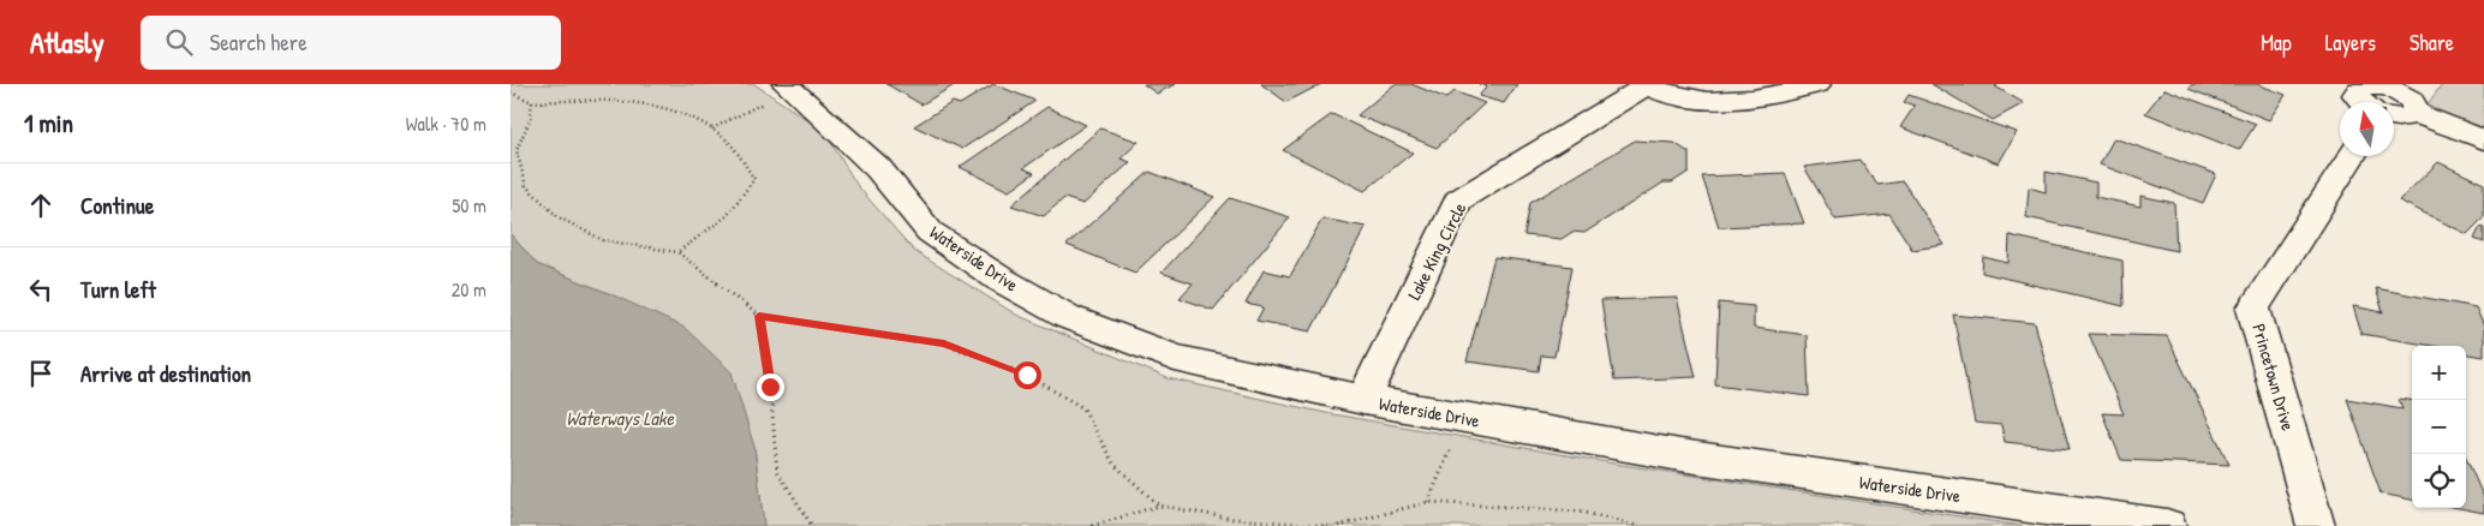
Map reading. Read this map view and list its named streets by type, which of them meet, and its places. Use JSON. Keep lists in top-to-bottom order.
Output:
{
  "streets": {
    "street": ["Lake King Circle", "Waterside Drive", "Princetown Drive"]
  },
  "crossings": [
    ["Lake King Circle", "Waterside Drive"]
  ],
  "water": ["Waterways Lake"],
  "north": "top",
  "page": {
    "header": "Atlasly",
    "search": "Search here",
    "nav": ["Map", "Layers", "Share"],
    "heading": ["1 min", "Walk · 70 m"],
    "list": [
      ["Continue", "50 m"],
      ["Turn left", "20 m"],
      "Arrive at destination"
    ],
    "map_buttons": ["+", "−"]
  }
}
